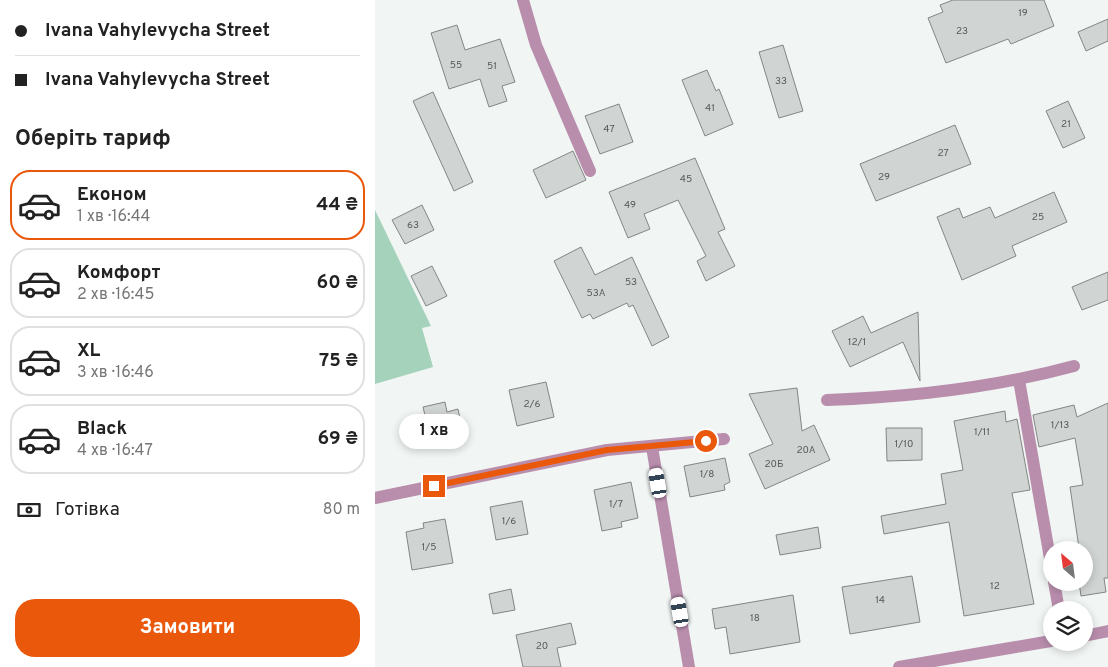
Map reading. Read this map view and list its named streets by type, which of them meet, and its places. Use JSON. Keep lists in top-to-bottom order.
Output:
{
  "house_numbers": [
    "19",
    "23",
    "55",
    "51",
    "33",
    "41",
    "21",
    "47",
    "27",
    "29",
    "45",
    "49",
    "25",
    "63",
    "53",
    "53А",
    "12/1",
    "2/6",
    "1/13",
    "1/11",
    "1/10",
    "20А",
    "20Б",
    "1/8",
    "1/7",
    "1/6",
    "1/5",
    "12",
    "14",
    "18",
    "20"
  ],
  "north": "top left",
  "page": {
    "banner": ["Ivana Vahylevycha Street", "Ivana Vahylevycha Street"],
    "heading": "Оберіть тариф",
    "list": [
      {
        "name": "Економ",
        "note": "1 хв · 16:44",
        "value": "44 ₴"
      },
      {
        "name": "Комфорт",
        "note": "2 хв · 16:45",
        "value": "60 ₴"
      },
      {
        "name": "XL",
        "note": "3 хв · 16:46",
        "value": "75 ₴"
      },
      {
        "name": "Black",
        "note": "4 хв · 16:47",
        "value": "69 ₴"
      }
    ],
    "bubble": "1 хв",
    "pay": ["Готівка", "80 m"],
    "buttons": "Замовити"
  }
}
